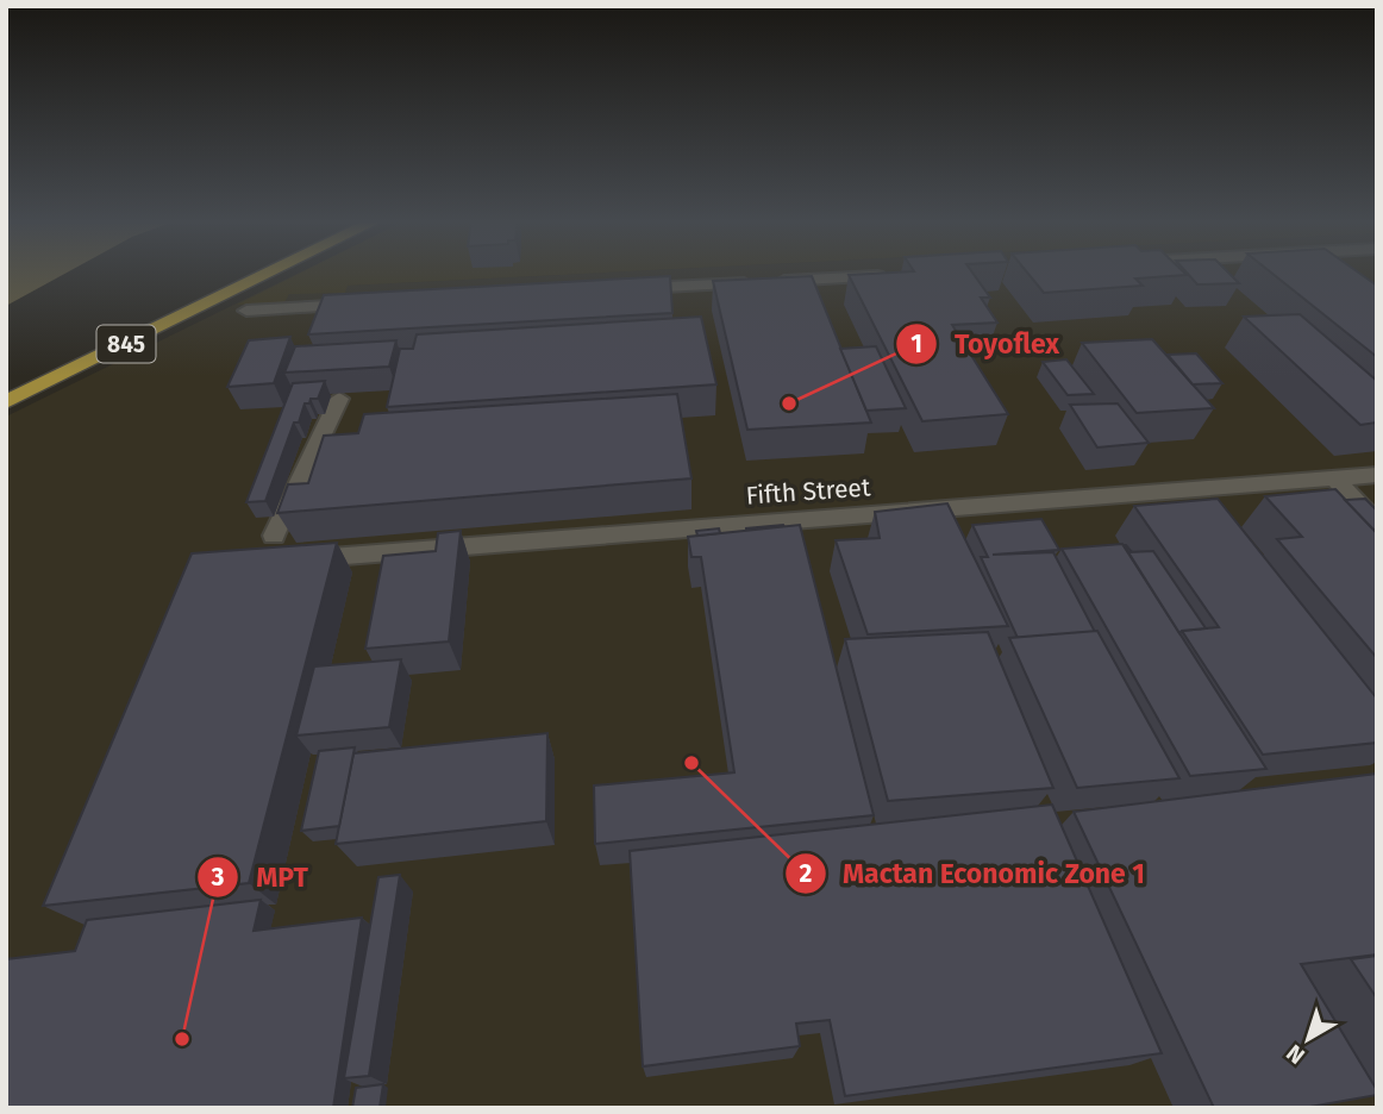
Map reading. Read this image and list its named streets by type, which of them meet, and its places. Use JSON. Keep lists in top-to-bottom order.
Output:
{
  "streets": {
    "main road": ["845"],
    "street": ["Fifth Street"]
  },
  "places": ["Toyoflex", "Mactan Economic Zone 1", "MPT"],
  "north": "bottom left"
}
